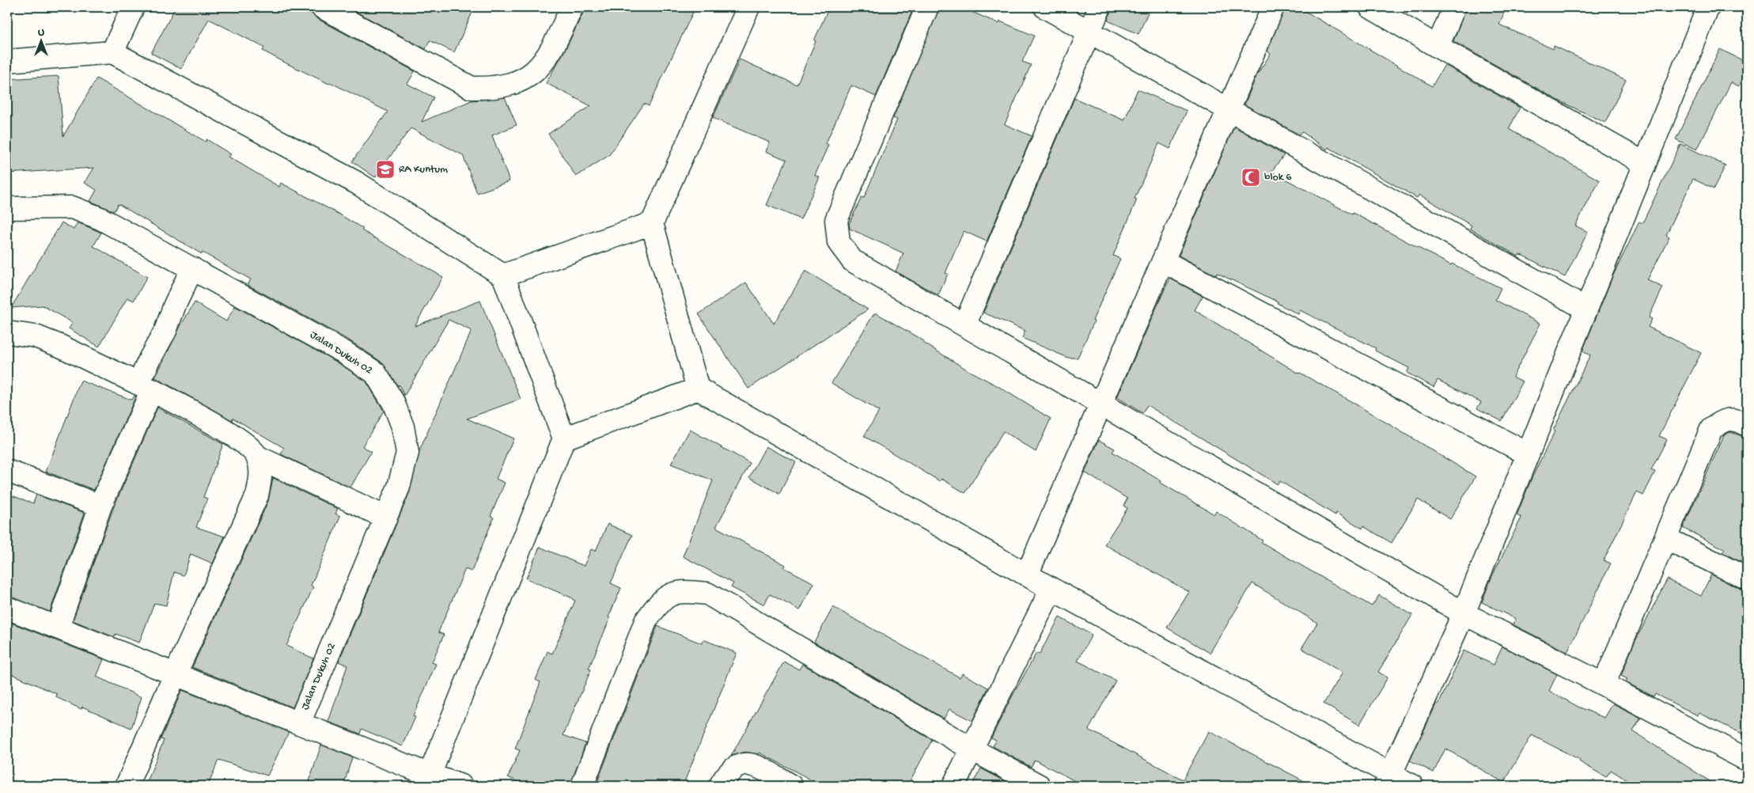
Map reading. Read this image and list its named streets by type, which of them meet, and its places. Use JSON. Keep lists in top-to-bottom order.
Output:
{
  "streets": {
    "street": ["Jalan Dukuh 02"]
  },
  "places": {
    "school or university": ["RA Kuntum"],
    "mosque": ["blok 6"]
  },
  "north": "top"
}
